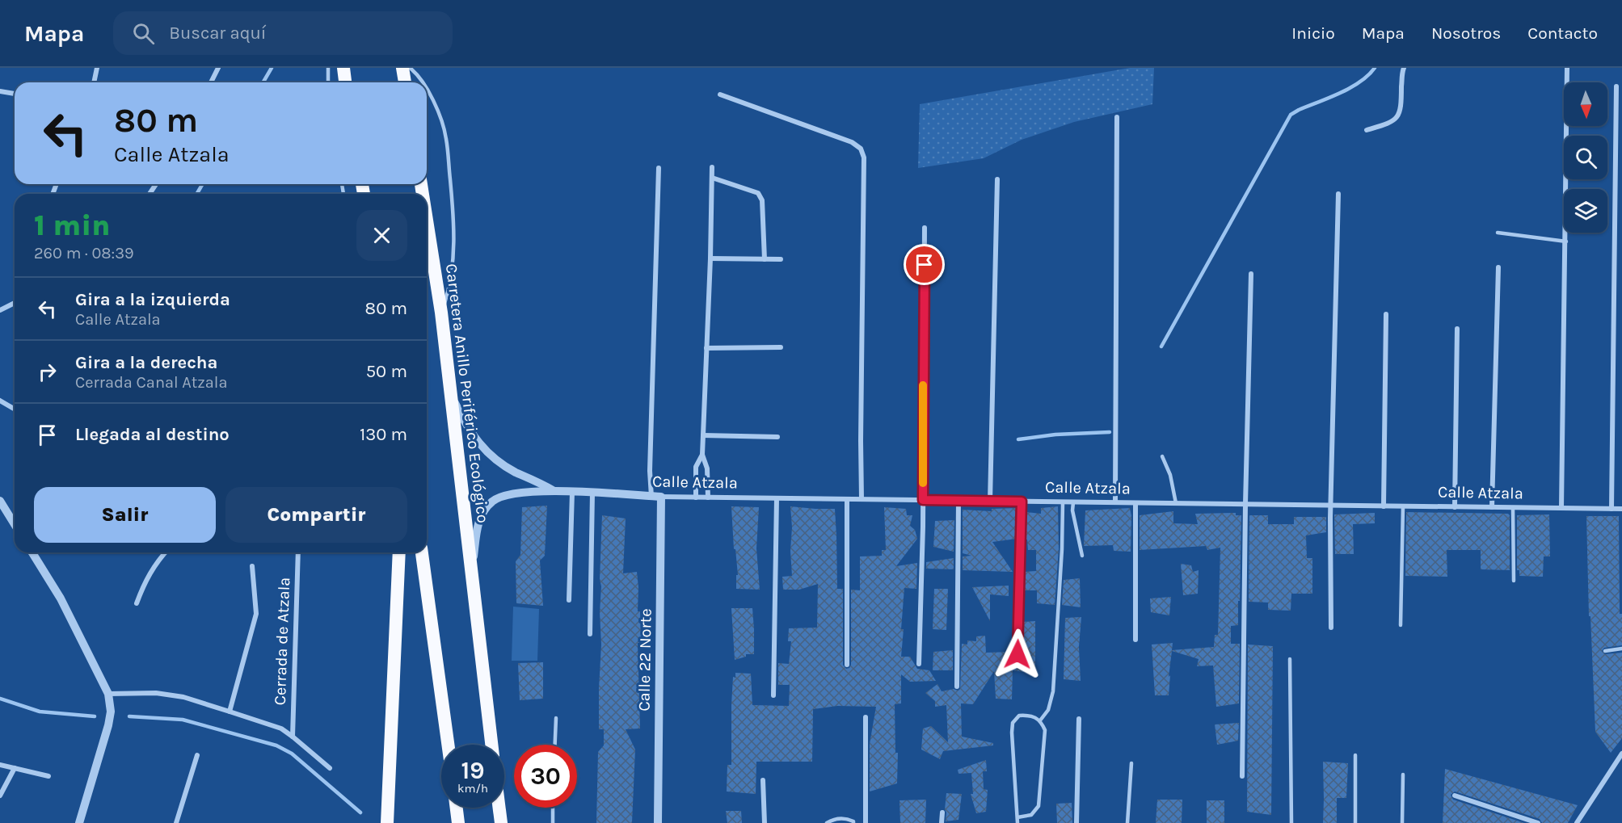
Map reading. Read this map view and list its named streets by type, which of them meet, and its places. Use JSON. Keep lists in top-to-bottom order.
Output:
{
  "streets": {
    "highway": ["Carretera Anillo Periférico Ecológico"],
    "street": ["Calle Atzala", "Cerrada de Atzala", "Calle 22 Norte"]
  },
  "crossings": [
    ["Carretera Anillo Periférico Ecológico", "Calle Atzala"],
    ["Calle Atzala", "Calle 22 Norte"]
  ],
  "north": "bottom",
  "page": {
    "header": "Mapa",
    "search": "Buscar aquí",
    "nav": [
      "Inicio",
      "Mapa",
      "Nosotros",
      "Contacto"
    ],
    "turn": ["80 m", "Calle Atzala"],
    "heading": ["1 min", "260 m · 08:39"],
    "list": [
      {
        "name": "Gira a la izquierda",
        "note": "Calle Atzala",
        "value": "80 m"
      },
      {
        "name": "Gira a la derecha",
        "note": "Cerrada Canal Atzala",
        "value": "50 m"
      },
      {
        "name": "Llegada al destino",
        "value": "130 m"
      }
    ],
    "buttons": ["Salir", "Compartir"],
    "speed": "19 km/h",
    "limit": "30"
  }
}
